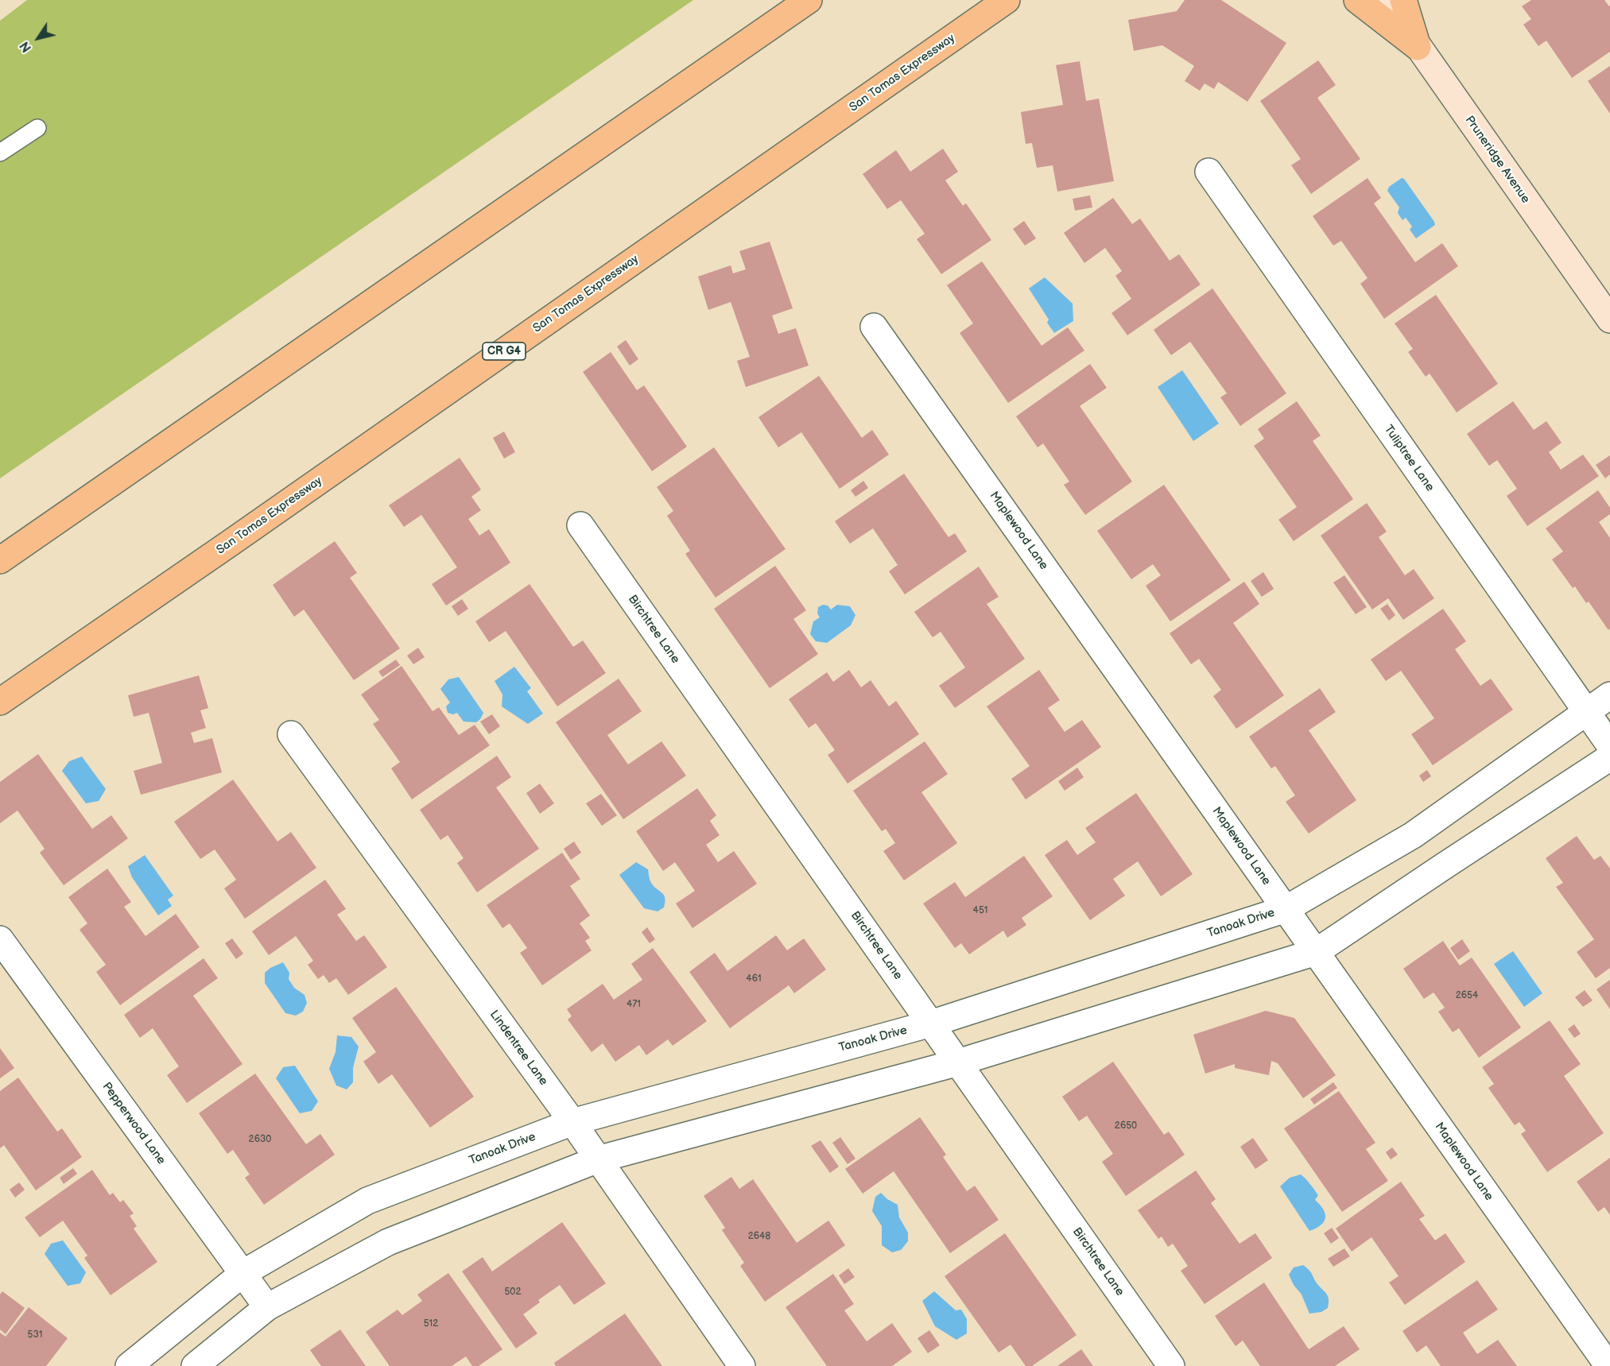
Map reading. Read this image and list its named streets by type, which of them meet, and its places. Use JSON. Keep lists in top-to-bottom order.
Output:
{
  "streets": {
    "highway": ["San Tomas Expressway", "CR G4"],
    "main road": ["Pruneridge Avenue"],
    "street": [
      "Tuliptree Lane",
      "Maplewood Lane",
      "Birchtree Lane",
      "Tanoak Drive",
      "Lindentree Lane",
      "Pepperwood Lane"
    ]
  },
  "crossings": [
    ["Tuliptree Lane", "Tanoak Drive"],
    ["Maplewood Lane", "Tanoak Drive"],
    ["Birchtree Lane", "Tanoak Drive"],
    ["Tanoak Drive", "Lindentree Lane"],
    ["Tanoak Drive", "Pepperwood Lane"]
  ],
  "house_numbers": [
    "451",
    "461",
    "2654",
    "471",
    "2650",
    "2630",
    "2648",
    "502",
    "512",
    "531"
  ],
  "north": "bottom left"
}
